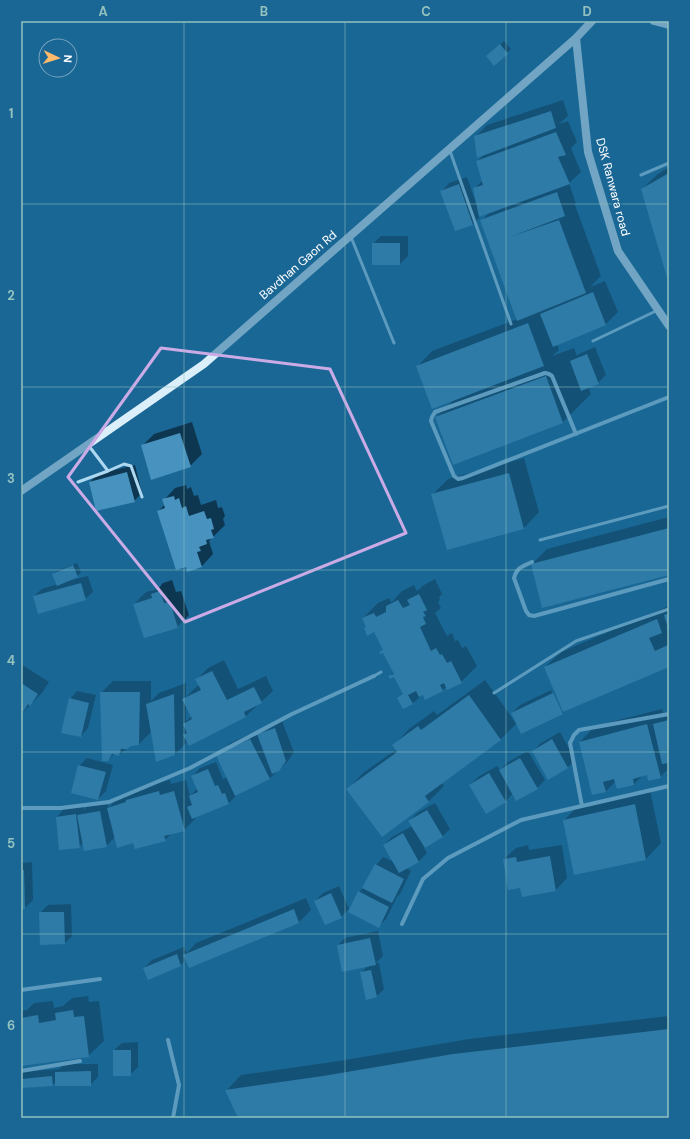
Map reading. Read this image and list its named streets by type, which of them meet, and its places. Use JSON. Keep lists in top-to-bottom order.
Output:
{
  "streets": {
    "street": ["DSK Ranwara road", "Bavdhan Gaon Rd"]
  },
  "crossings": [
    ["DSK Ranwara road", "Bavdhan Gaon Rd"]
  ],
  "north": "right",
  "grid": {
    "columns": [
      "A",
      "B",
      "C",
      "D"
    ],
    "rows": [
      "1",
      "2",
      "3",
      "4",
      "5",
      "6"
    ]
  }
}
